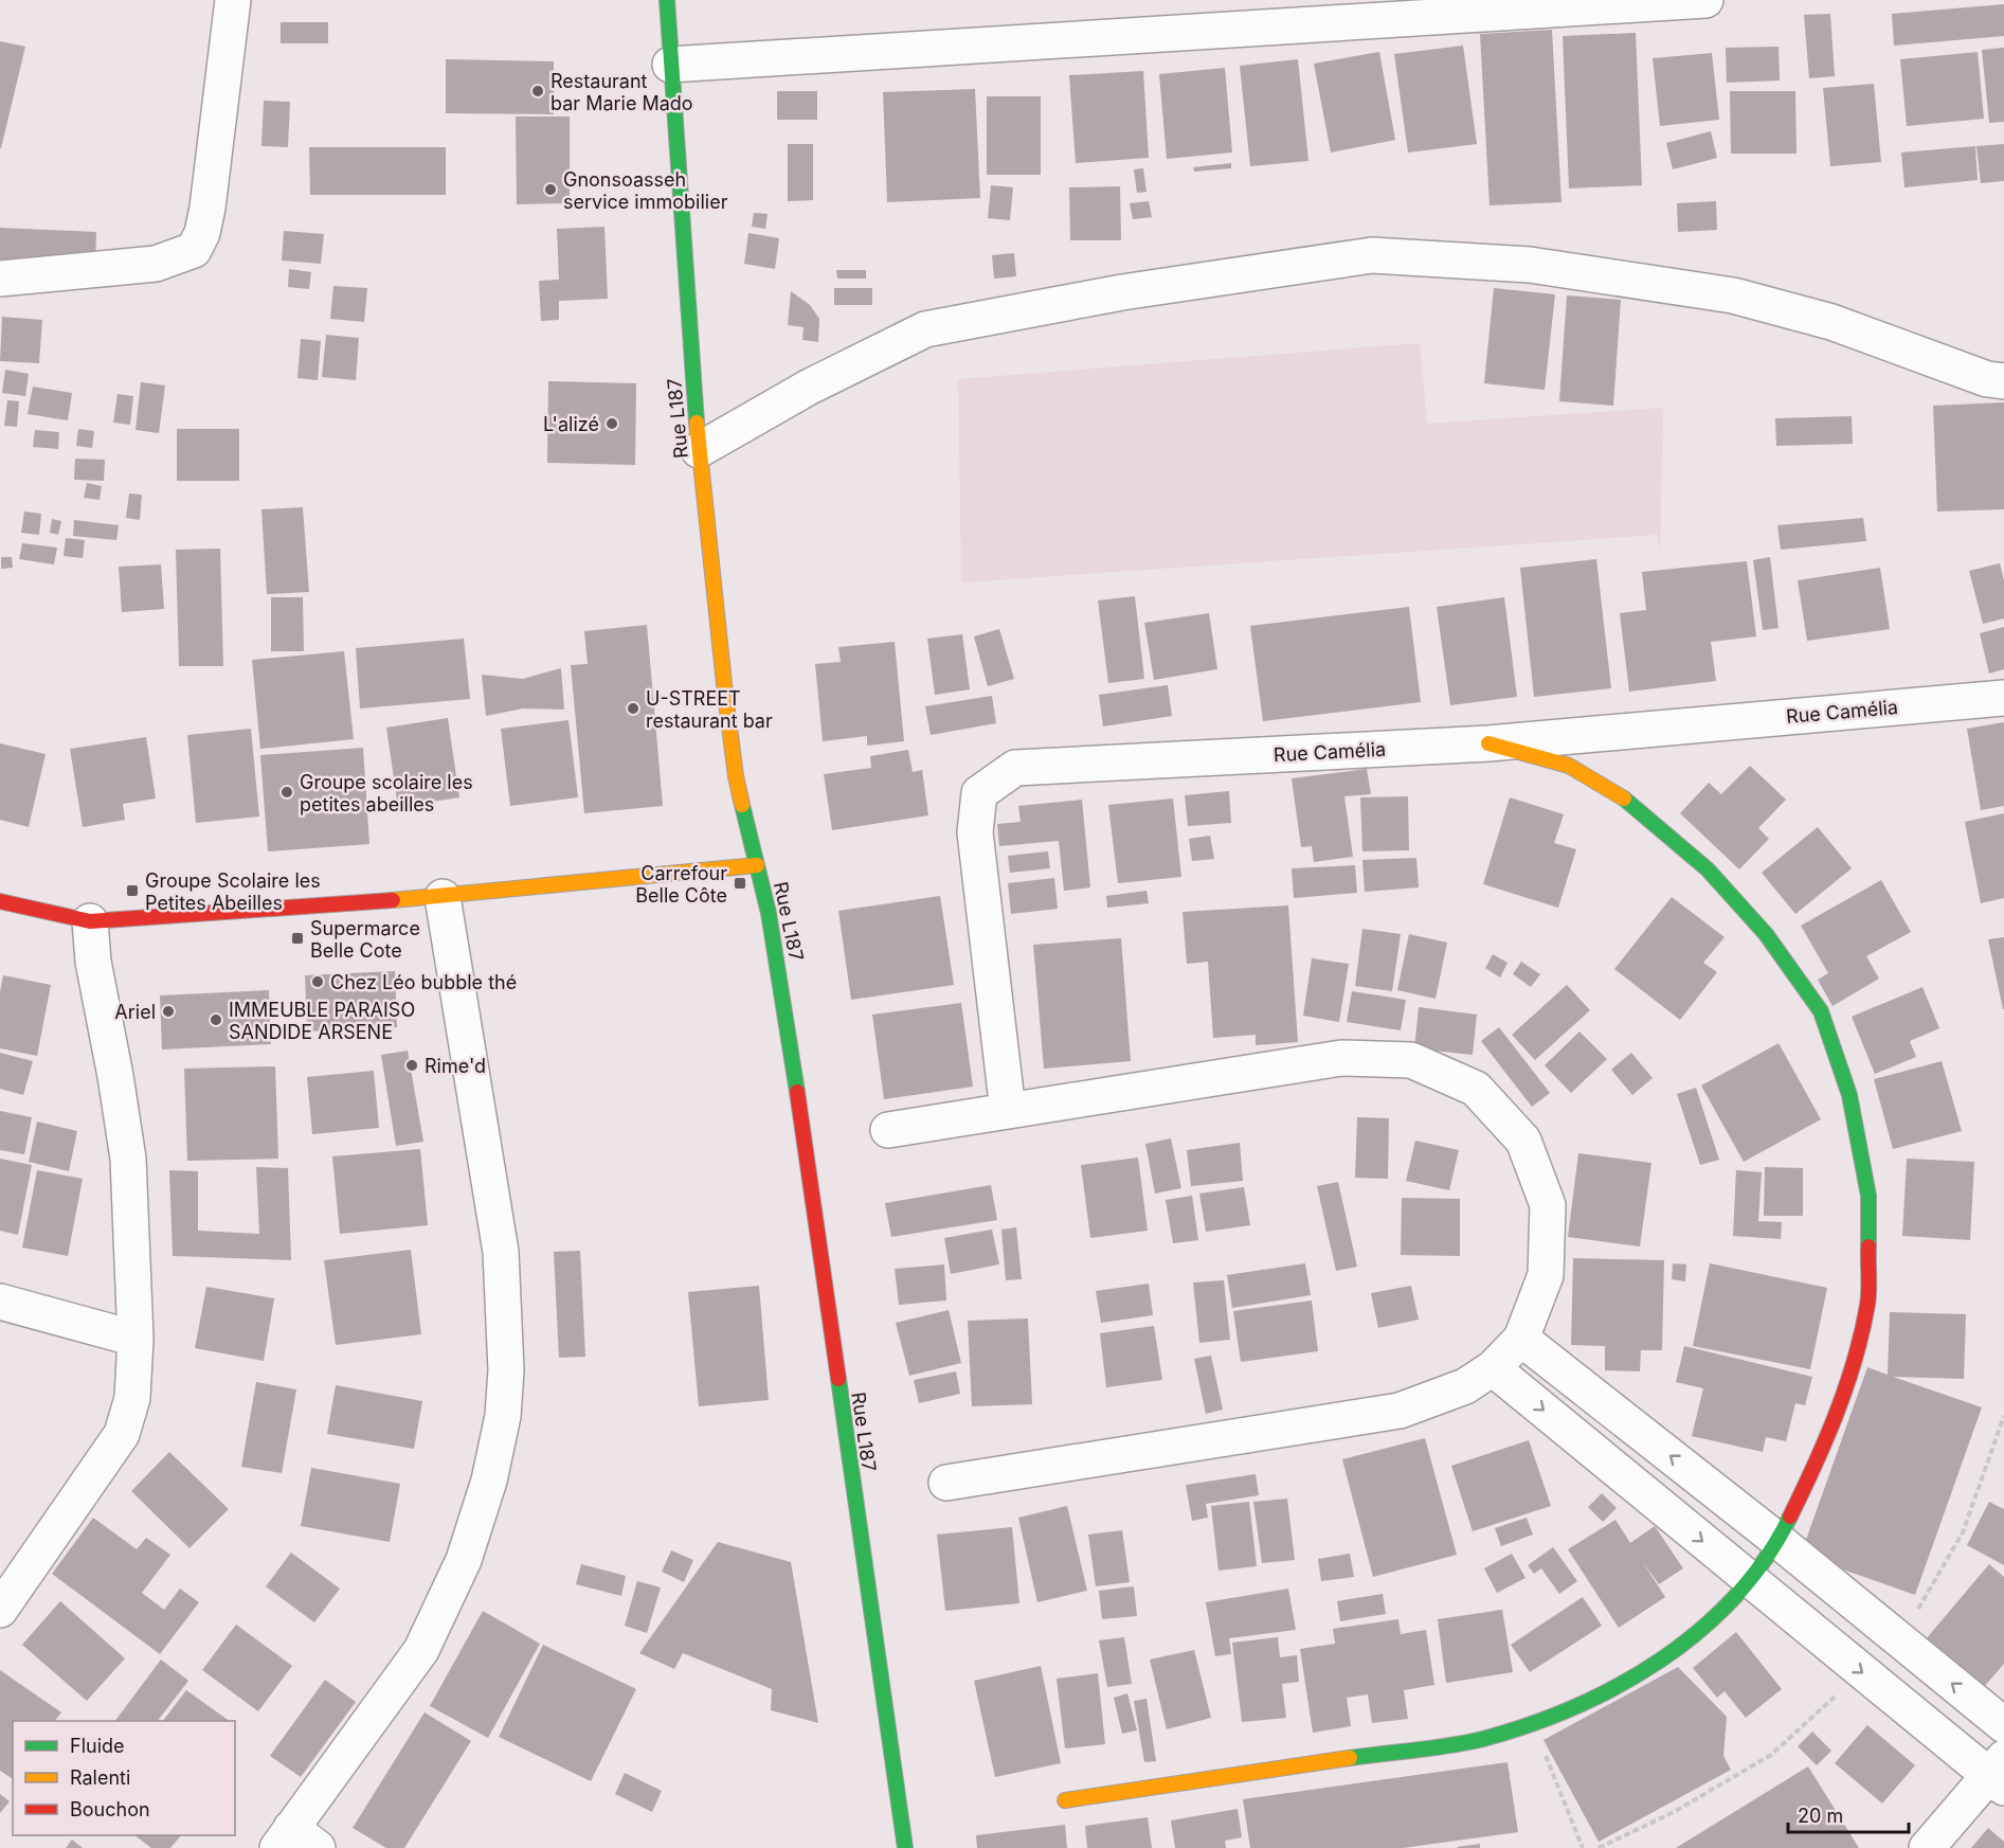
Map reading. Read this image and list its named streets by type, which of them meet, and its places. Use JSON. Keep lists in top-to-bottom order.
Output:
{
  "streets": {
    "street": ["Rue L187", "Rue Camélia"]
  },
  "places": {
    "other": [
      "Restaurant bar Marie Mado",
      "Gnonsoasseh service immobilier",
      "L'alizé",
      "U-STREET restaurant bar",
      "Groupe scolaire les petites abeilles",
      "Chez Léo bubble thé",
      "Ariel",
      "IMMEUBLE PARAISO SANDIDE ARSENE",
      "Rime'd"
    ],
    "transit": ["Carrefour Belle Côte", "Groupe Scolaire les Petites Abeilles", "Supermarce Belle Cote"]
  },
  "legend": ["Fluide", "Ralenti", "Bouchon"],
  "scale_bar": "20 m"
}
